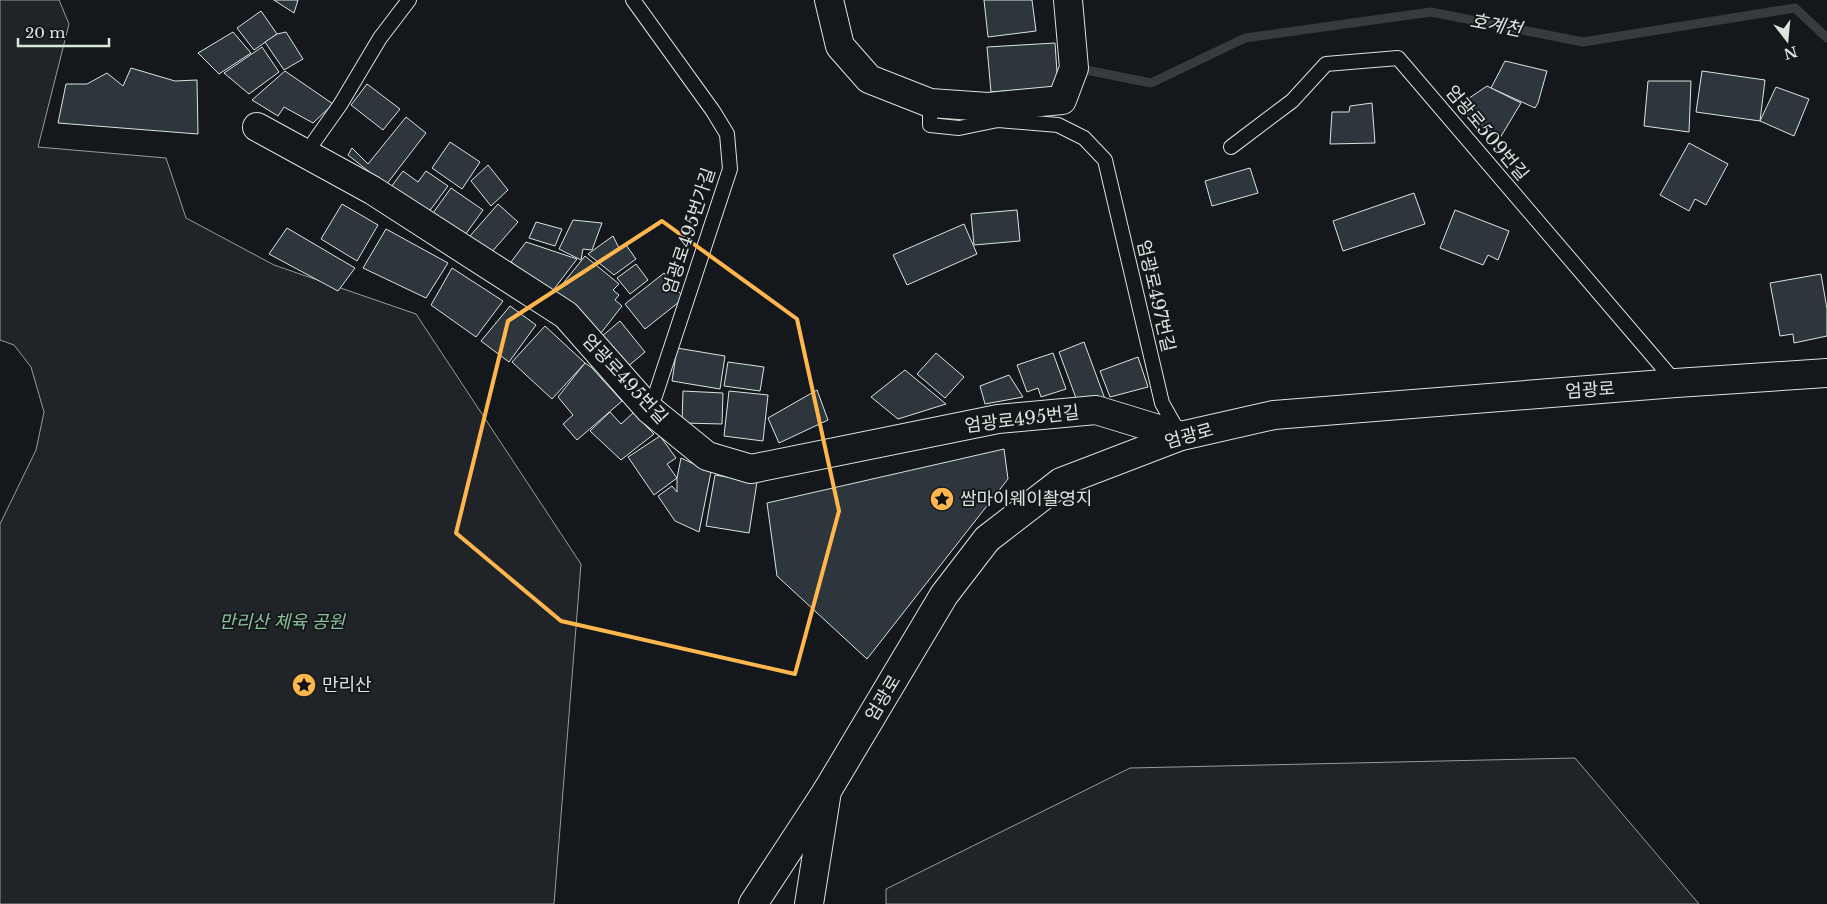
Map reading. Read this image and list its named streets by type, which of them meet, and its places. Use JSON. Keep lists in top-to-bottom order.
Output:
{
  "streets": {
    "street": ["엄광로495번길", "엄광로"],
    "lane": ["엄광로509번길", "엄광로495번가길", "엄광로497번길"]
  },
  "crossings": [
    ["엄광로509번길", "엄광로"],
    ["엄광로495번가길", "엄광로495번길"],
    ["엄광로497번길", "엄광로495번길"],
    ["엄광로497번길", "엄광로"],
    ["엄광로495번길", "엄광로"]
  ],
  "water": ["호계천"],
  "parks": ["만리산 체육 공원"],
  "places": {
    "place": ["쌈마이웨이촬영지", "만리산"]
  },
  "scale_bar": "20 m",
  "north": "bottom"
}
